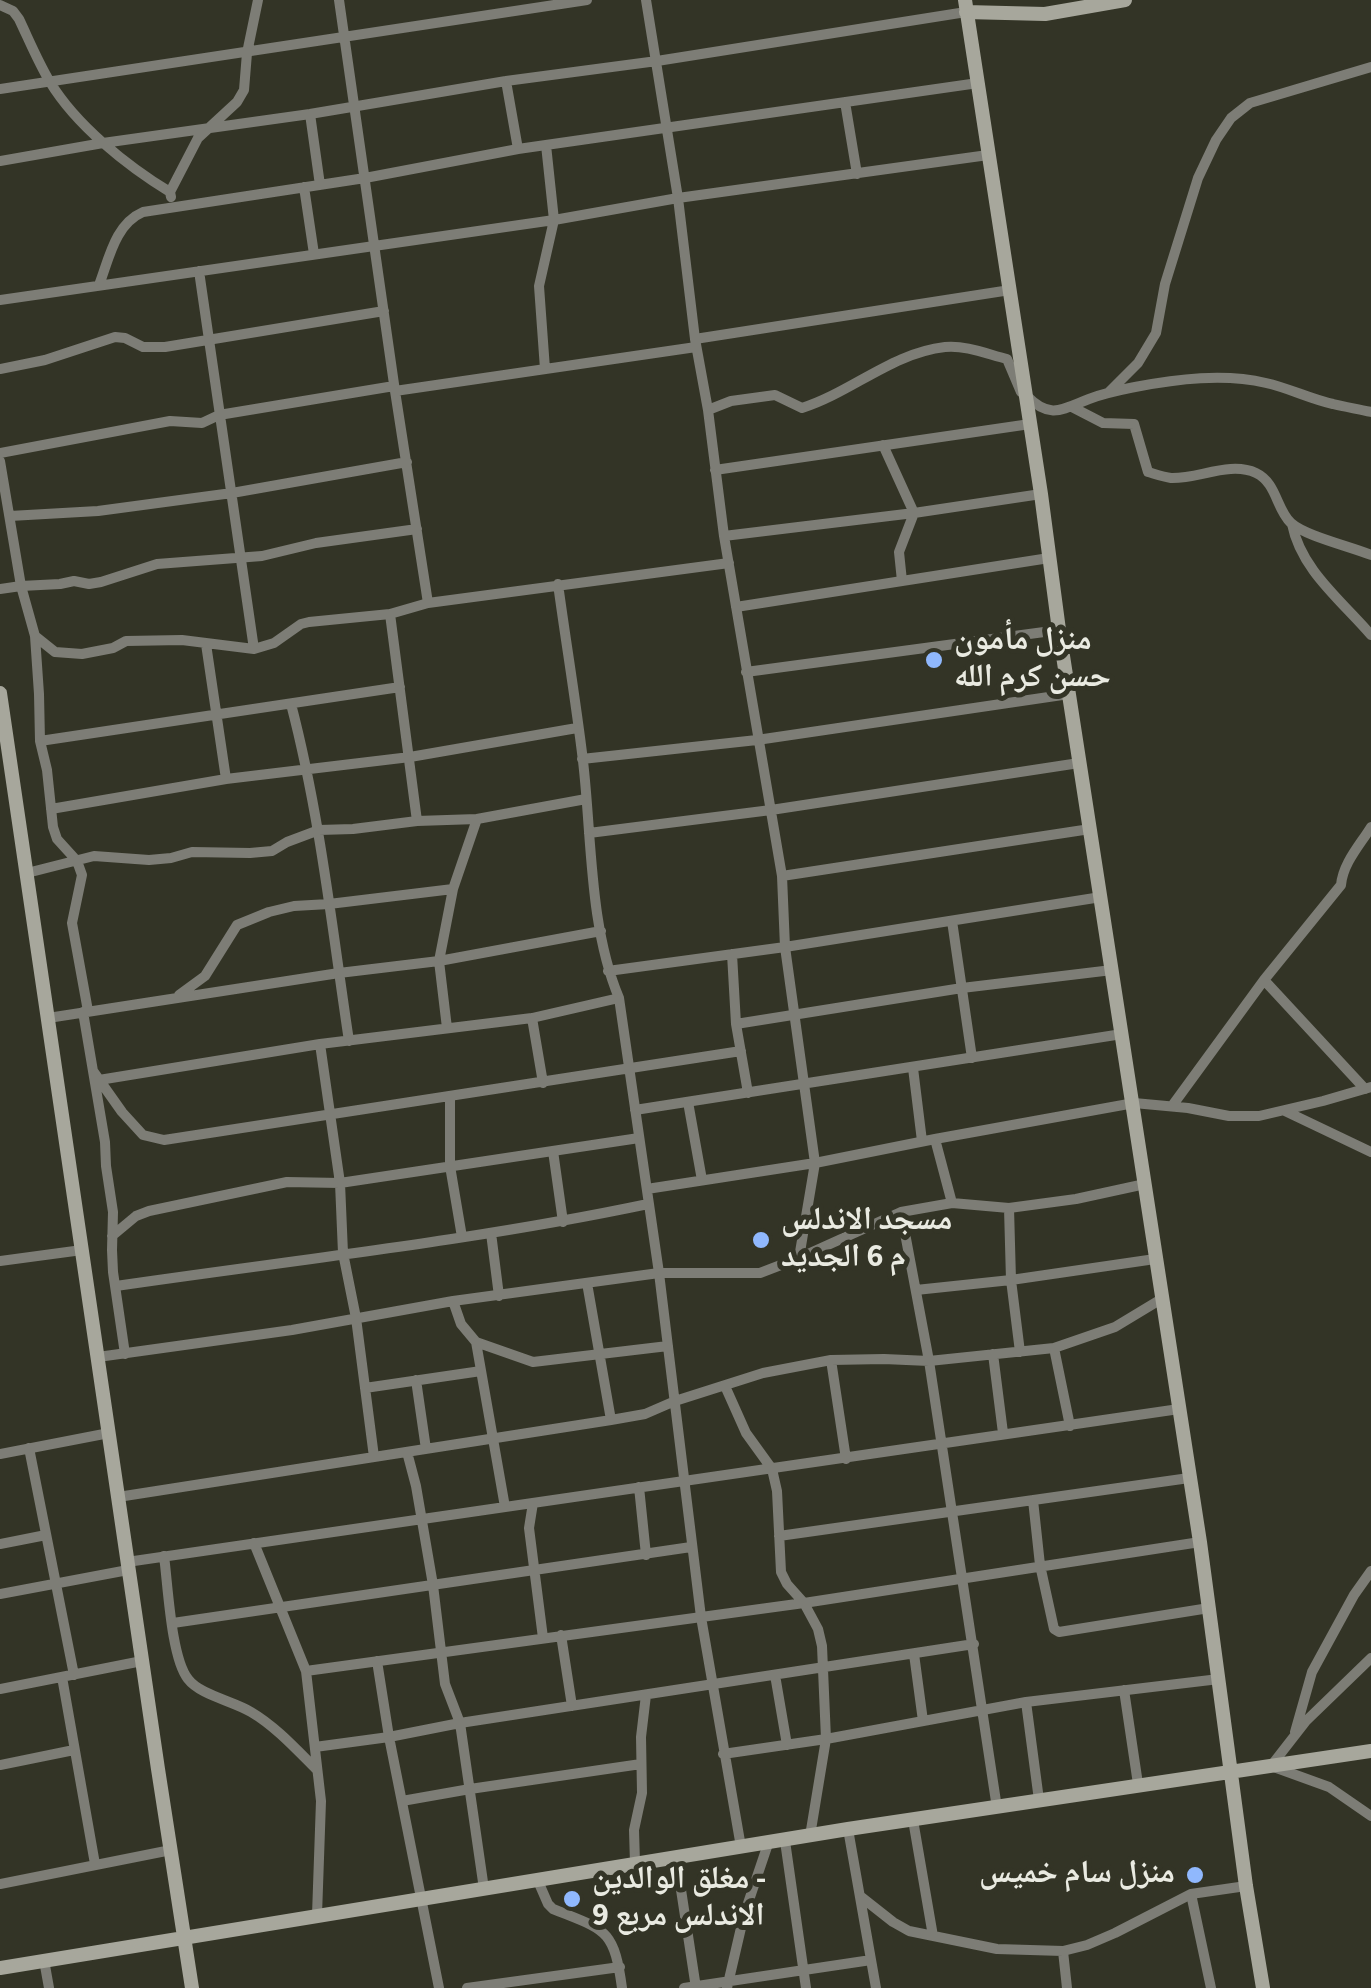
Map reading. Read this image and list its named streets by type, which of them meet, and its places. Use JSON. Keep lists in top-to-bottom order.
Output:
{
  "places": [
    "منزل مأمون حسن كرم الله",
    "مسجد الاندلس م 6 الجديد",
    "منزل سام خميس",
    "مغلق الوالدين - الاندلس مربع 9"
  ]
}
